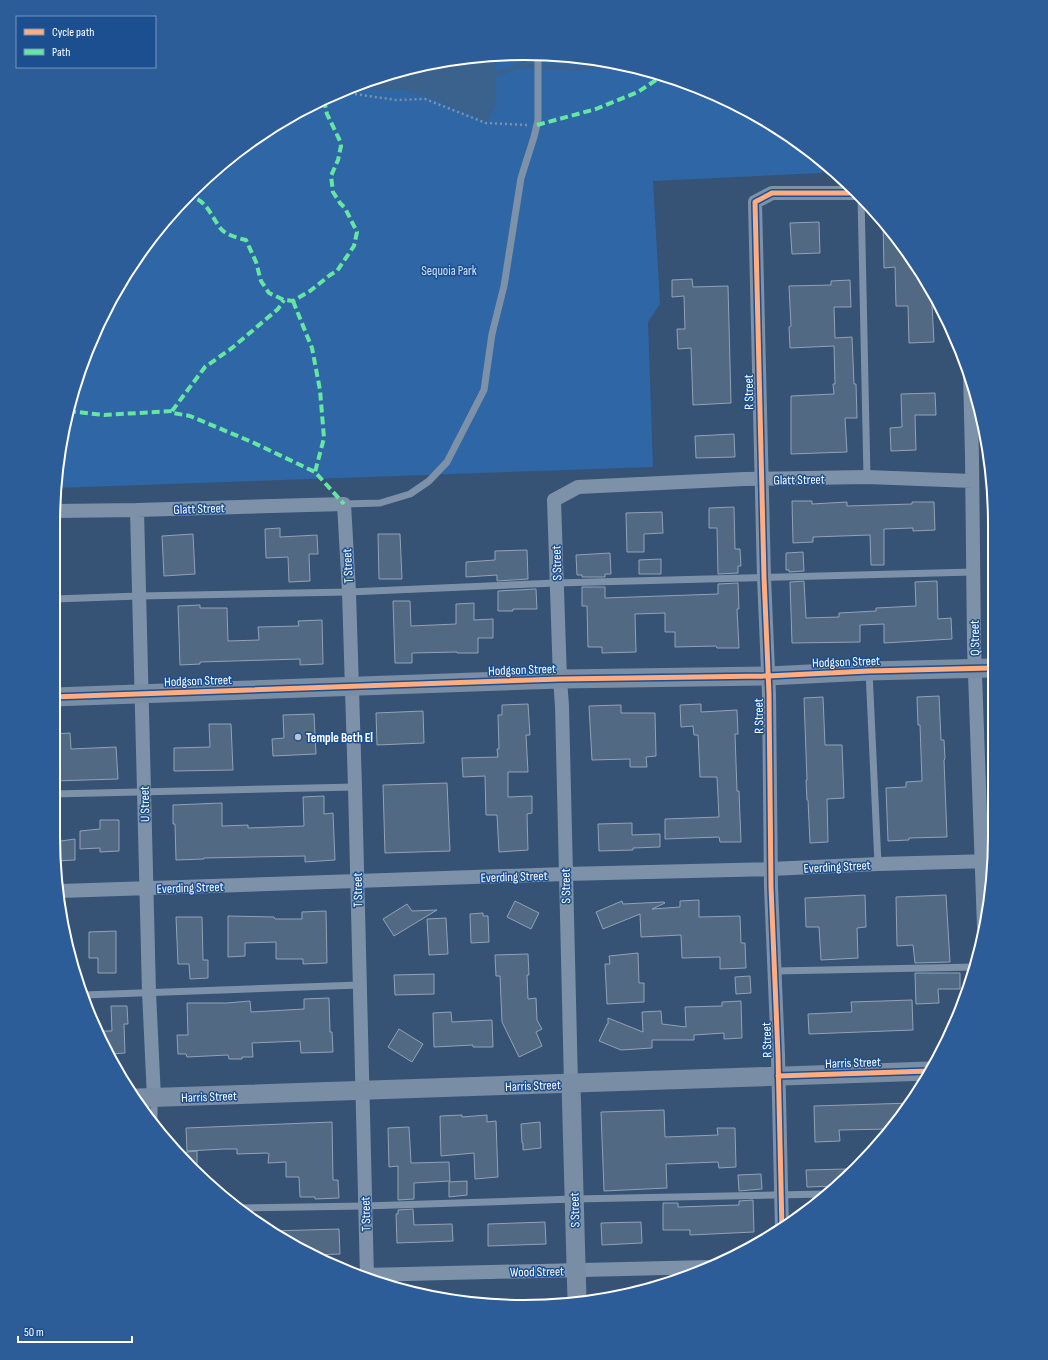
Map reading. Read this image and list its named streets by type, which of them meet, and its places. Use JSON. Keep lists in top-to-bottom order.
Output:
{
  "streets": {
    "main road": ["S Street", "Hodgson Street", "Harris Street"],
    "street": [
      "R Street",
      "Glatt Street",
      "T Street",
      "Q Street",
      "U Street",
      "Everding Street",
      "Wood Street"
    ]
  },
  "crossings": [
    ["R Street", "Glatt Street"],
    ["R Street", "Hodgson Street"],
    ["R Street", "Everding Street"],
    ["R Street", "Harris Street"],
    ["Glatt Street", "S Street"],
    ["Glatt Street", "T Street"],
    ["Glatt Street", "Q Street"],
    ["Glatt Street", "U Street"],
    ["S Street", "Hodgson Street"],
    ["S Street", "Everding Street"],
    ["S Street", "Harris Street"],
    ["S Street", "Wood Street"],
    ["T Street", "Hodgson Street"],
    ["T Street", "Everding Street"],
    ["T Street", "Harris Street"],
    ["Q Street", "Hodgson Street"],
    ["Q Street", "Everding Street"],
    ["Hodgson Street", "U Street"],
    ["U Street", "Everding Street"],
    ["U Street", "Harris Street"]
  ],
  "parks": ["Sequoia Park"],
  "places": ["Temple Beth El"],
  "legend": ["Cycle path", "Path"],
  "scale_bar": "50 m"
}
